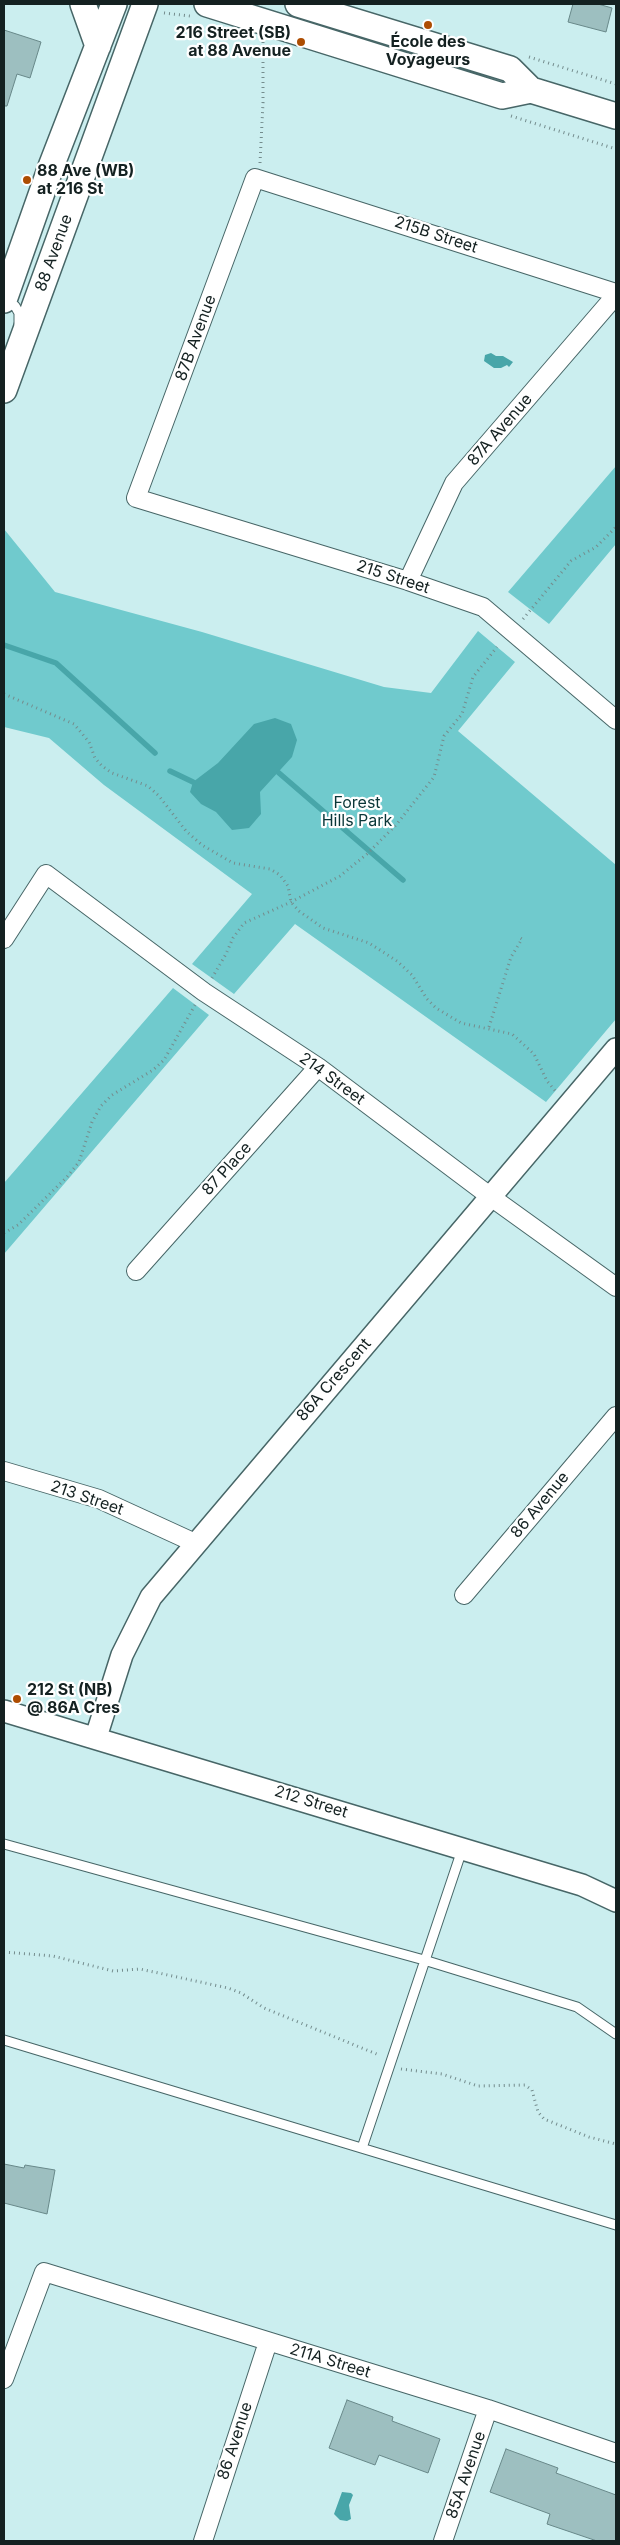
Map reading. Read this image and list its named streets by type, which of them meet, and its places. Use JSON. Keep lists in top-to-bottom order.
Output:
{
  "streets": {
    "main road": ["88 Avenue"],
    "street": [
      "215B Street",
      "87B Avenue",
      "87A Avenue",
      "215 Street",
      "214 Street",
      "87 Place",
      "86A Crescent",
      "213 Street",
      "86 Avenue",
      "212 Street",
      "211A Street",
      "85A Avenue"
    ]
  },
  "crossings": [
    ["215B Street", "87B Avenue"],
    ["215B Street", "87A Avenue"],
    ["87B Avenue", "215 Street"],
    ["87A Avenue", "215 Street"],
    ["214 Street", "87 Place"],
    ["214 Street", "86A Crescent"],
    ["86A Crescent", "213 Street"],
    ["86A Crescent", "212 Street"],
    ["86 Avenue", "211A Street"],
    ["211A Street", "85A Avenue"]
  ],
  "parks": ["Forest Hills Park"],
  "places": [
    "École des Voyageurs",
    "216 Street (SB) at 88 Avenue",
    "88 Ave (WB) at 216 St",
    "212 St (NB) @ 86A Cres"
  ]
}
